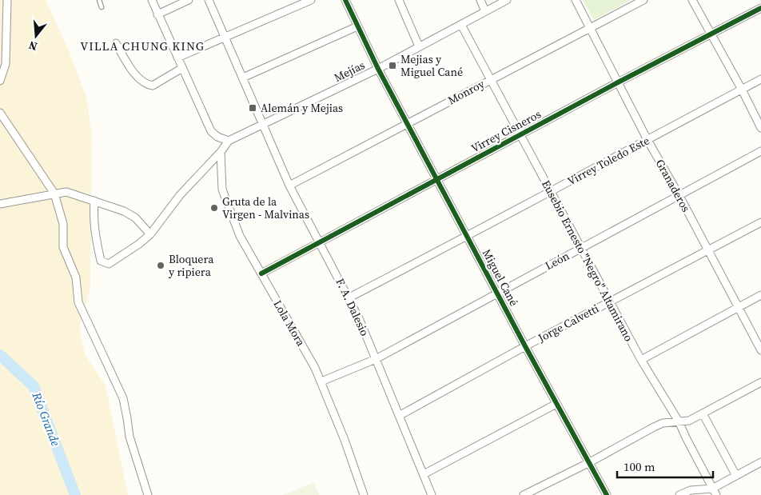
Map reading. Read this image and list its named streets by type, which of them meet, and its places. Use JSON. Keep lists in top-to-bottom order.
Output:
{
  "streets": {
    "street": [
      "Mejías",
      "Monroy",
      "Virrey Cisneros",
      "Virrey Toledo Este",
      "Granaderos",
      "León",
      "Eusebio Ernesto \"Negro\" Altamirano",
      "Miguel Cané",
      "F. A. Dalesio",
      "Lola Mora",
      "Jorge Calvetti"
    ]
  },
  "crossings": [
    ["Mejías", "Eusebio Ernesto \"Negro\" Altamirano"],
    ["Mejías", "Miguel Cané"],
    ["Mejías", "F. A. Dalesio"],
    ["Mejías", "Lola Mora"],
    ["Monroy", "Granaderos"],
    ["Monroy", "Eusebio Ernesto \"Negro\" Altamirano"],
    ["Monroy", "Miguel Cané"],
    ["Monroy", "F. A. Dalesio"],
    ["Virrey Cisneros", "Granaderos"],
    ["Virrey Cisneros", "Eusebio Ernesto \"Negro\" Altamirano"],
    ["Virrey Cisneros", "Miguel Cané"],
    ["Virrey Cisneros", "F. A. Dalesio"],
    ["Virrey Cisneros", "Lola Mora"],
    ["Virrey Toledo Este", "Granaderos"],
    ["Virrey Toledo Este", "Eusebio Ernesto \"Negro\" Altamirano"],
    ["Virrey Toledo Este", "Miguel Cané"],
    ["Virrey Toledo Este", "F. A. Dalesio"],
    ["Granaderos", "León"],
    ["Granaderos", "Jorge Calvetti"],
    ["León", "Eusebio Ernesto \"Negro\" Altamirano"],
    ["León", "Miguel Cané"],
    ["León", "F. A. Dalesio"],
    ["León", "Lola Mora"],
    ["Eusebio Ernesto \"Negro\" Altamirano", "Jorge Calvetti"],
    ["Miguel Cané", "Jorge Calvetti"],
    ["F. A. Dalesio", "Jorge Calvetti"]
  ],
  "districts": ["VILLA CHUNG KING"],
  "water": ["Río Grande"],
  "places": {
    "transit": ["Mejias y Miguel Cané", "Alemán y Mejias"],
    "other": ["Gruta de la Virgen - Malvinas", "Bloquera y ripiera"]
  },
  "scale_bar": "100 m",
  "north": "bottom"
}
